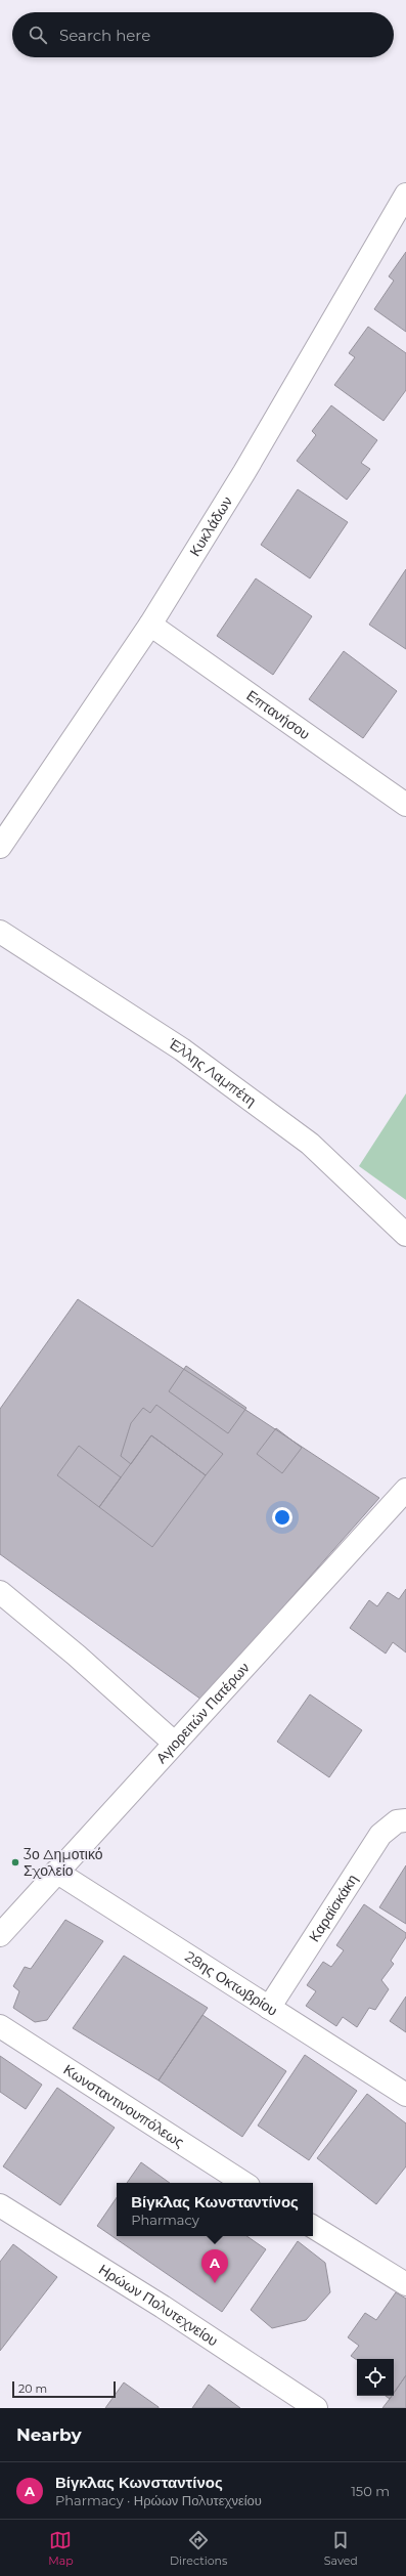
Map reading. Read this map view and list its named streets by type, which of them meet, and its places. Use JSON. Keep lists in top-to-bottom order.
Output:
{
  "streets": {
    "street": [
      "Κυκλάδων",
      "Επτανήσου",
      "Έλλης Λαμπέτη",
      "Αγιορειτών Πατέρων",
      "Καραϊσκάκη",
      "28ης Οκτωβρίου",
      "Κωνσταντινουπόλεως",
      "Ηρώων Πολυτεχνείου"
    ]
  },
  "crossings": [
    ["Κυκλάδων", "Επτανήσου"],
    ["Αγιορειτών Πατέρων", "28ης Οκτωβρίου"],
    ["Καραϊσκάκη", "28ης Οκτωβρίου"]
  ],
  "places": ["3ο Δημοτικό Σχολείο"],
  "scale_bar": "20 m",
  "page": {
    "search": "Search here",
    "popup": ["Βίγκλας Κωνσταντίνος", "Pharmacy"],
    "pins": "A",
    "scale": "20 m",
    "heading": "Nearby",
    "list": [
      {
        "mark": "A",
        "name": "Βίγκλας Κωνσταντίνος",
        "note": "Pharmacy · Ηρώων Πολυτεχνείου",
        "value": "150 m"
      }
    ],
    "nav": ["Map", "Directions", "Saved"]
  }
}
